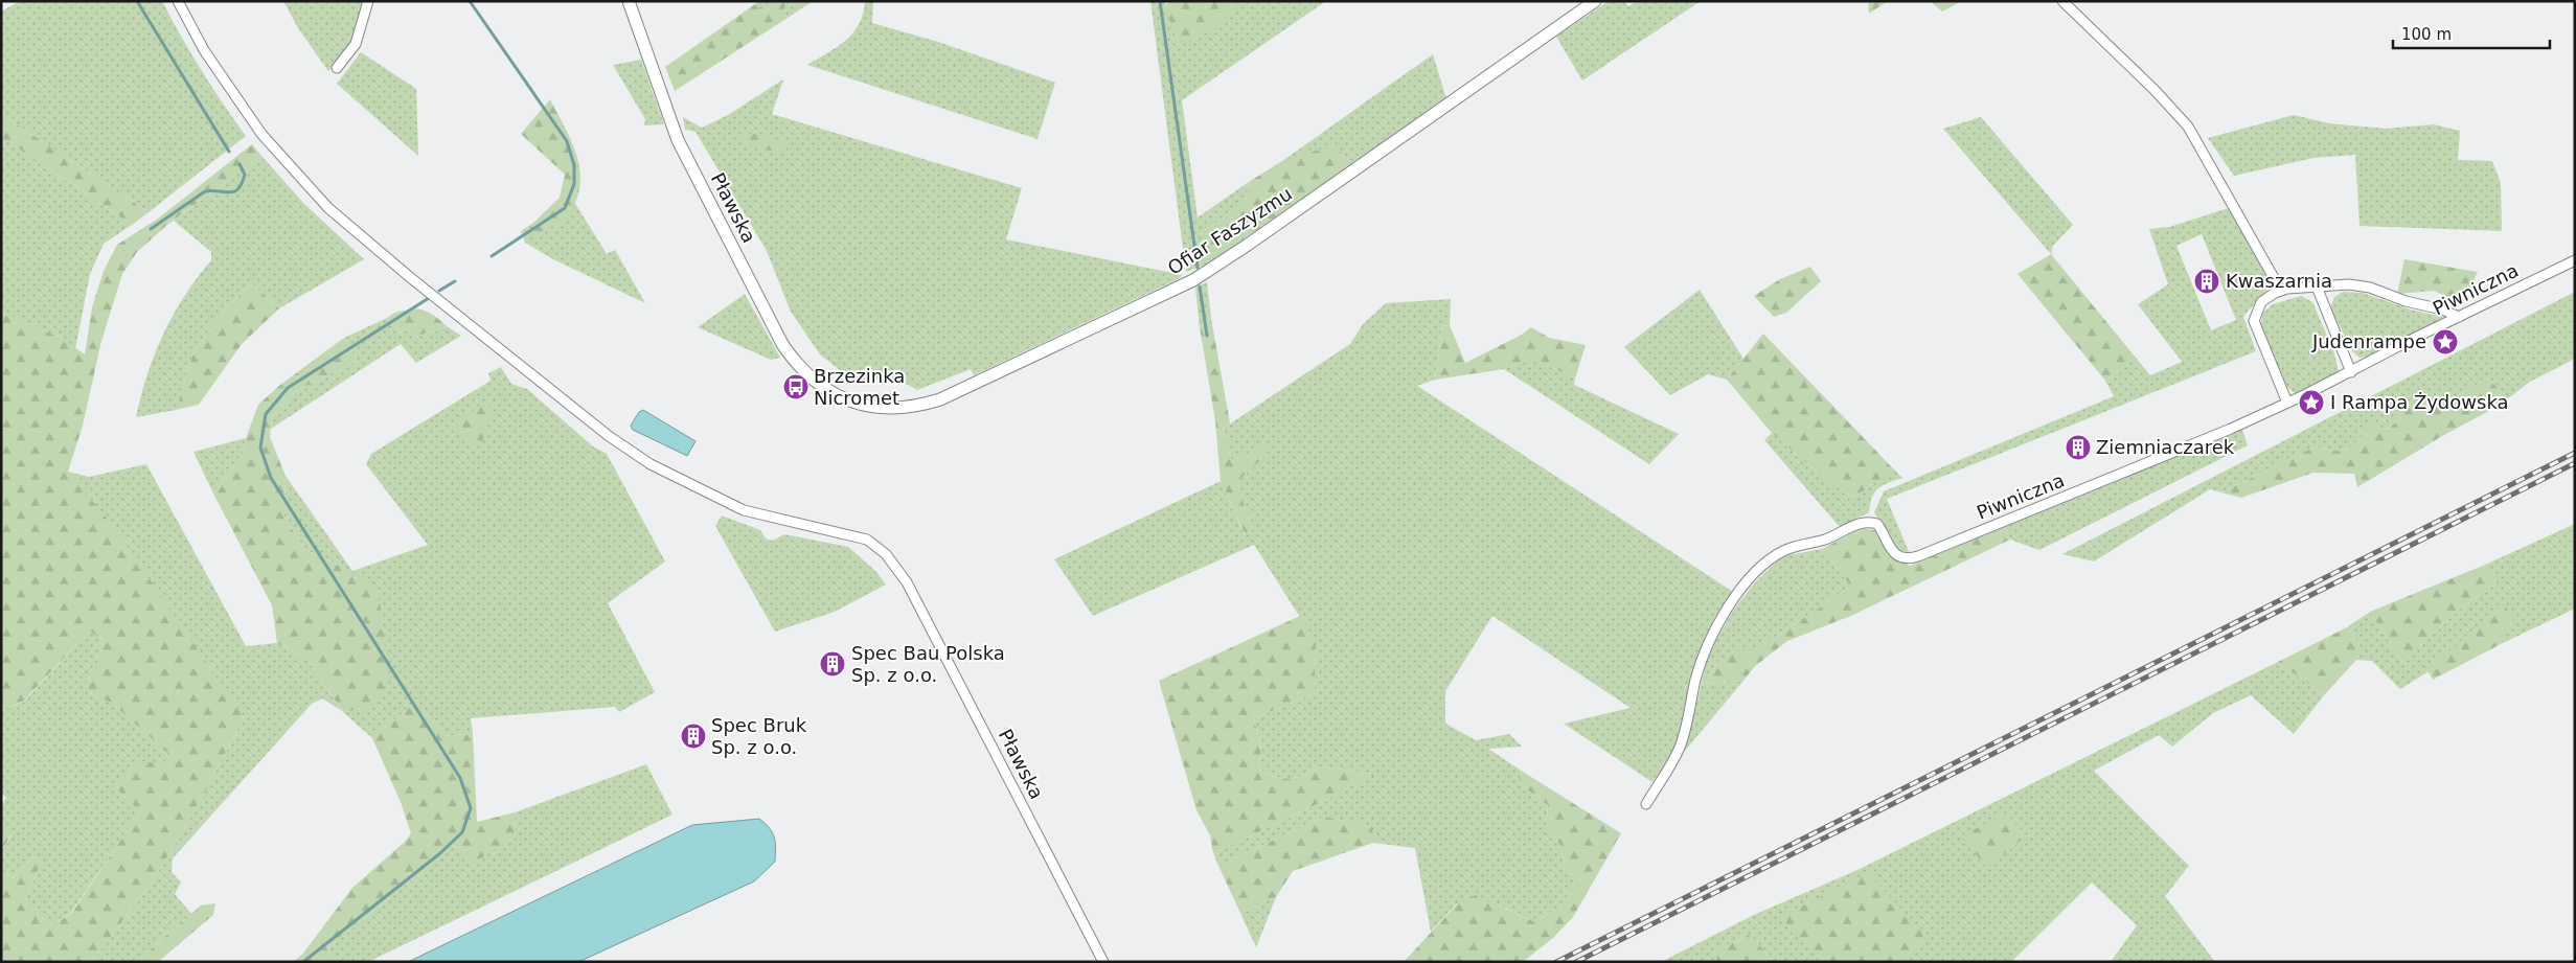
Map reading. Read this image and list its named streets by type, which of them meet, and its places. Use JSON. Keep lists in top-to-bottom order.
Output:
{
  "streets": {
    "street": ["Pławska", "Ofiar Faszyzmu", "Piwniczna"]
  },
  "crossings": [
    ["Pławska", "Ofiar Faszyzmu"]
  ],
  "places": {
    "building": [
      "Kwaszarnia",
      "Ziemniaczarek",
      "Spec Bau Polska Sp. z o.o.",
      "Spec Bruk Sp. z o.o."
    ],
    "place": ["Judenrampe", "I Rampa Żydowska"],
    "bus stop": ["Brzezinka Nicromet"]
  },
  "scale_bar": "100 m"
}
